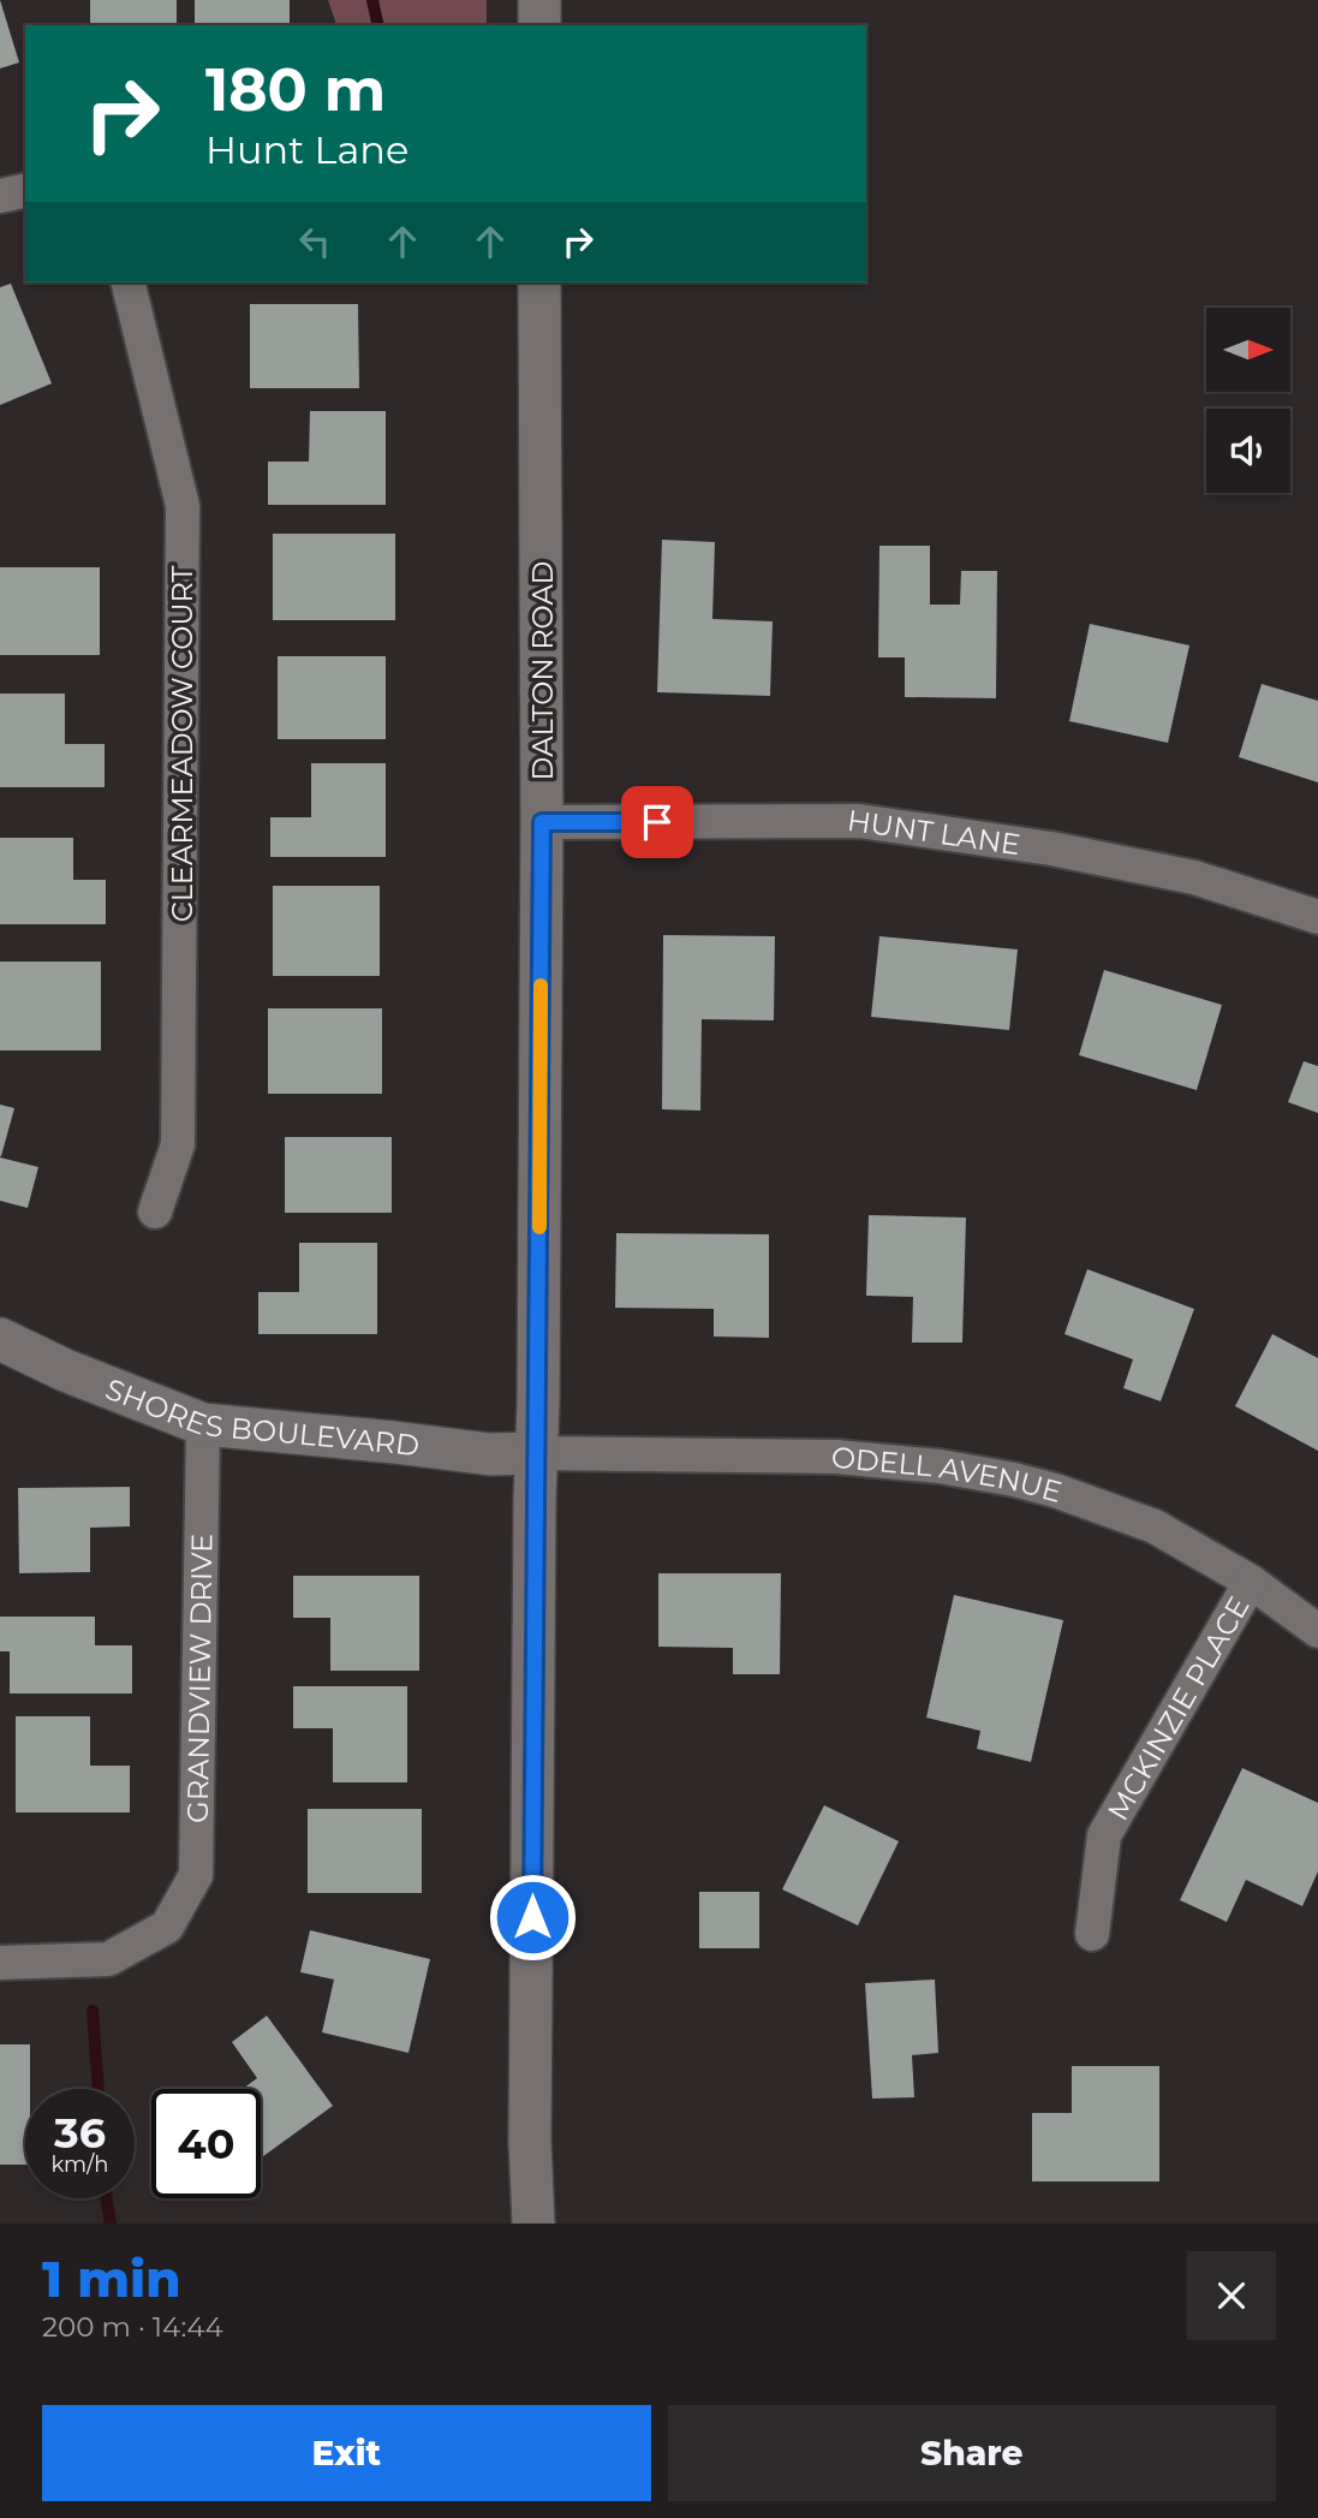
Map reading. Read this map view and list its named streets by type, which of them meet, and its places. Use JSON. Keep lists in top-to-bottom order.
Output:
{
  "streets": {
    "street": [
      "DALTON ROAD",
      "CLEARMEADOW COURT",
      "HUNT LANE",
      "SHORES BOULEVARD",
      "ODELL AVENUE",
      "GRANDVIEW DRIVE",
      "MCKINZIE PLACE"
    ]
  },
  "crossings": [
    ["DALTON ROAD", "HUNT LANE"],
    ["DALTON ROAD", "SHORES BOULEVARD"],
    ["DALTON ROAD", "ODELL AVENUE"],
    ["SHORES BOULEVARD", "ODELL AVENUE"],
    ["SHORES BOULEVARD", "GRANDVIEW DRIVE"],
    ["ODELL AVENUE", "MCKINZIE PLACE"]
  ],
  "north": "right",
  "page": {
    "turn": ["180 m", "Hunt Lane"],
    "speed": "36 km/h",
    "limit": "40",
    "heading": ["1 min", "200 m · 14:44"],
    "buttons": ["Exit", "Share"]
  }
}
